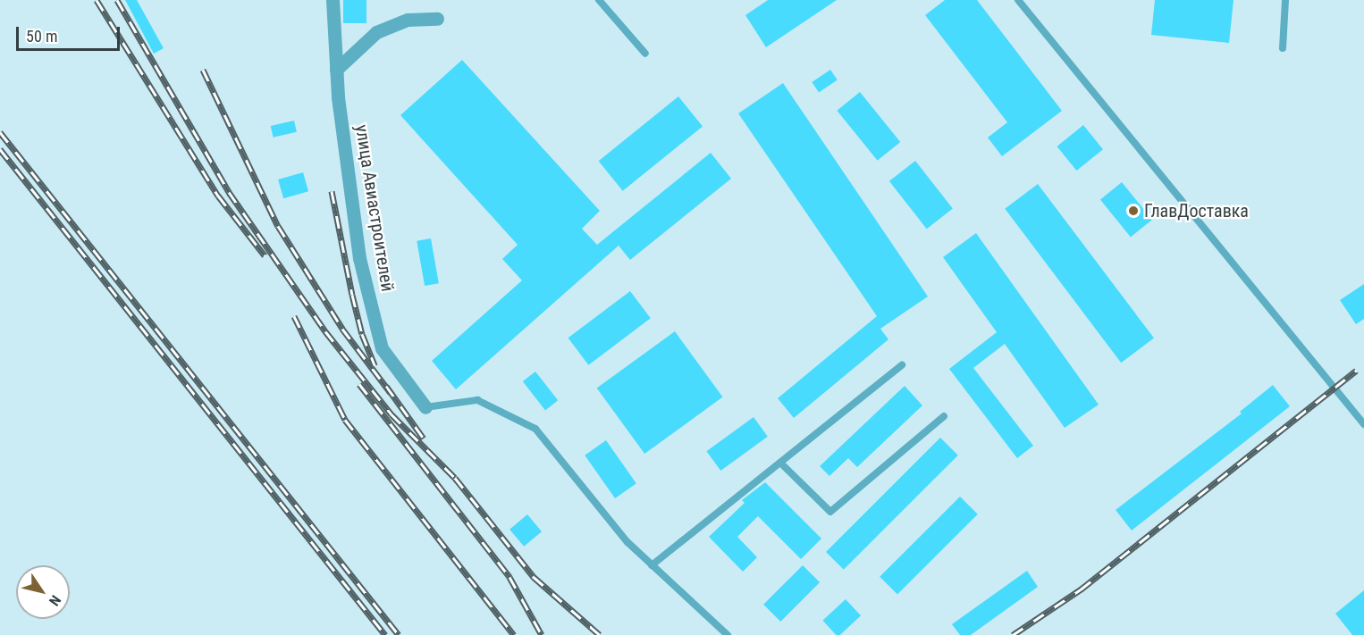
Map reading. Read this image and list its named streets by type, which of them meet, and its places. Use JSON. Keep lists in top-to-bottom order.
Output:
{
  "streets": {
    "street": ["улица Авиастроителей"]
  },
  "places": ["ГлавДоставка"],
  "scale_bar": "50 m",
  "north": "bottom right"
}
